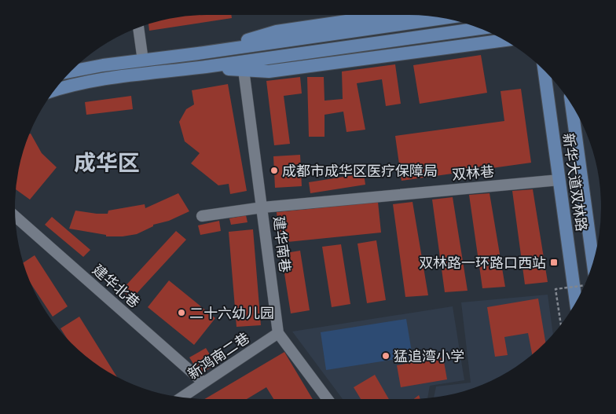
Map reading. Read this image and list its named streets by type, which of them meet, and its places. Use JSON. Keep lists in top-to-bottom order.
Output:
{
  "streets": {
    "main road": ["新华大道双林路"],
    "street": [
      "双林巷",
      "建华南巷",
      "建华北巷",
      "新鸿南二巷"
    ]
  },
  "crossings": [
    ["双林巷", "新华大道双林路"],
    ["双林巷", "建华南巷"],
    ["建华南巷", "新鸿南二巷"],
    ["建华北巷", "新鸿南二巷"]
  ],
  "districts": ["成华区"],
  "places": {
    "other": ["成都市成华区医疗保障局", "二十六幼儿园", "猛追湾小学"],
    "transit": ["双林路一环路口西站"]
  }
}
